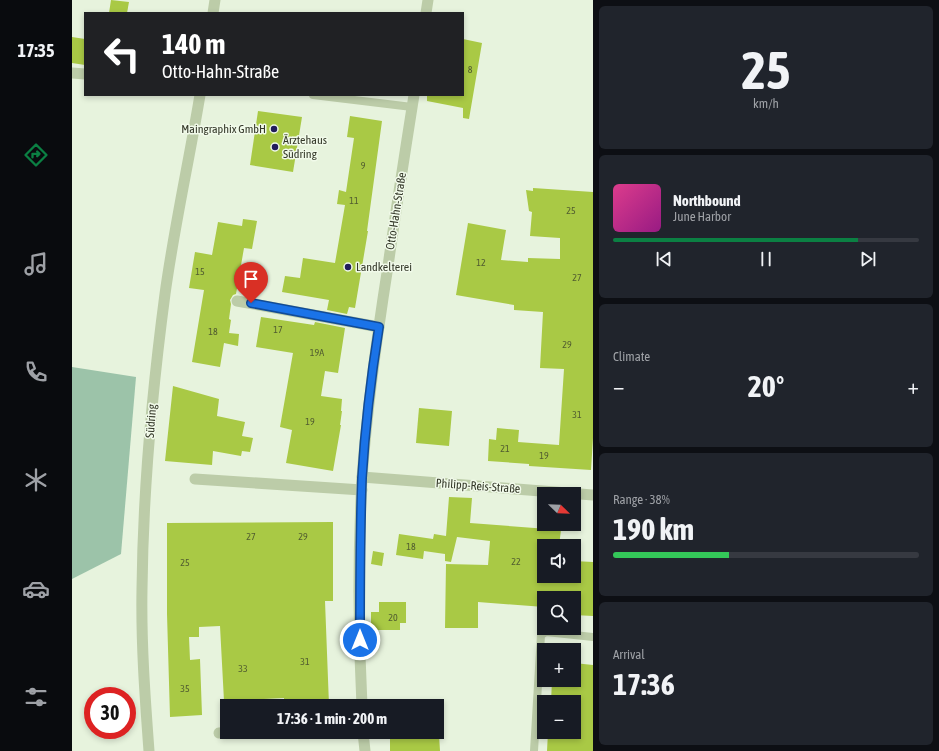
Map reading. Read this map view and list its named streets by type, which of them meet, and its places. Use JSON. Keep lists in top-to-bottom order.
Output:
{
  "streets": {
    "street": ["Otto-Hahn-Straße", "Südring", "Philipp-Reis-Straße"]
  },
  "crossings": [
    ["Otto-Hahn-Straße", "Philipp-Reis-Straße"]
  ],
  "places": ["Maingraphix GmbH", "Ärztehaus Südring", "Landkelterei"],
  "house_numbers": [
    "8",
    "9",
    "11",
    "25",
    "12",
    "15",
    "27",
    "17",
    "18",
    "29",
    "19A",
    "31",
    "19",
    "21",
    "19",
    "27",
    "29",
    "18",
    "22",
    "25",
    "20",
    "31",
    "33",
    "35"
  ],
  "north": "bottom right",
  "page": {
    "tabs": "17:35",
    "tile": [
      ["25", "km/h"],
      "Climate",
      ["Range · 38%", "190 km"],
      ["Arrival", "17:36"]
    ],
    "turn": ["140 m", "Otto-Hahn-Straße"],
    "song": ["Northbound", "June Harbor"],
    "heat": ["−", "20°", "+"],
    "map_buttons": ["+", "−"],
    "limit": "30",
    "trip": "17:36 · 1 min · 200 m"
  }
}
